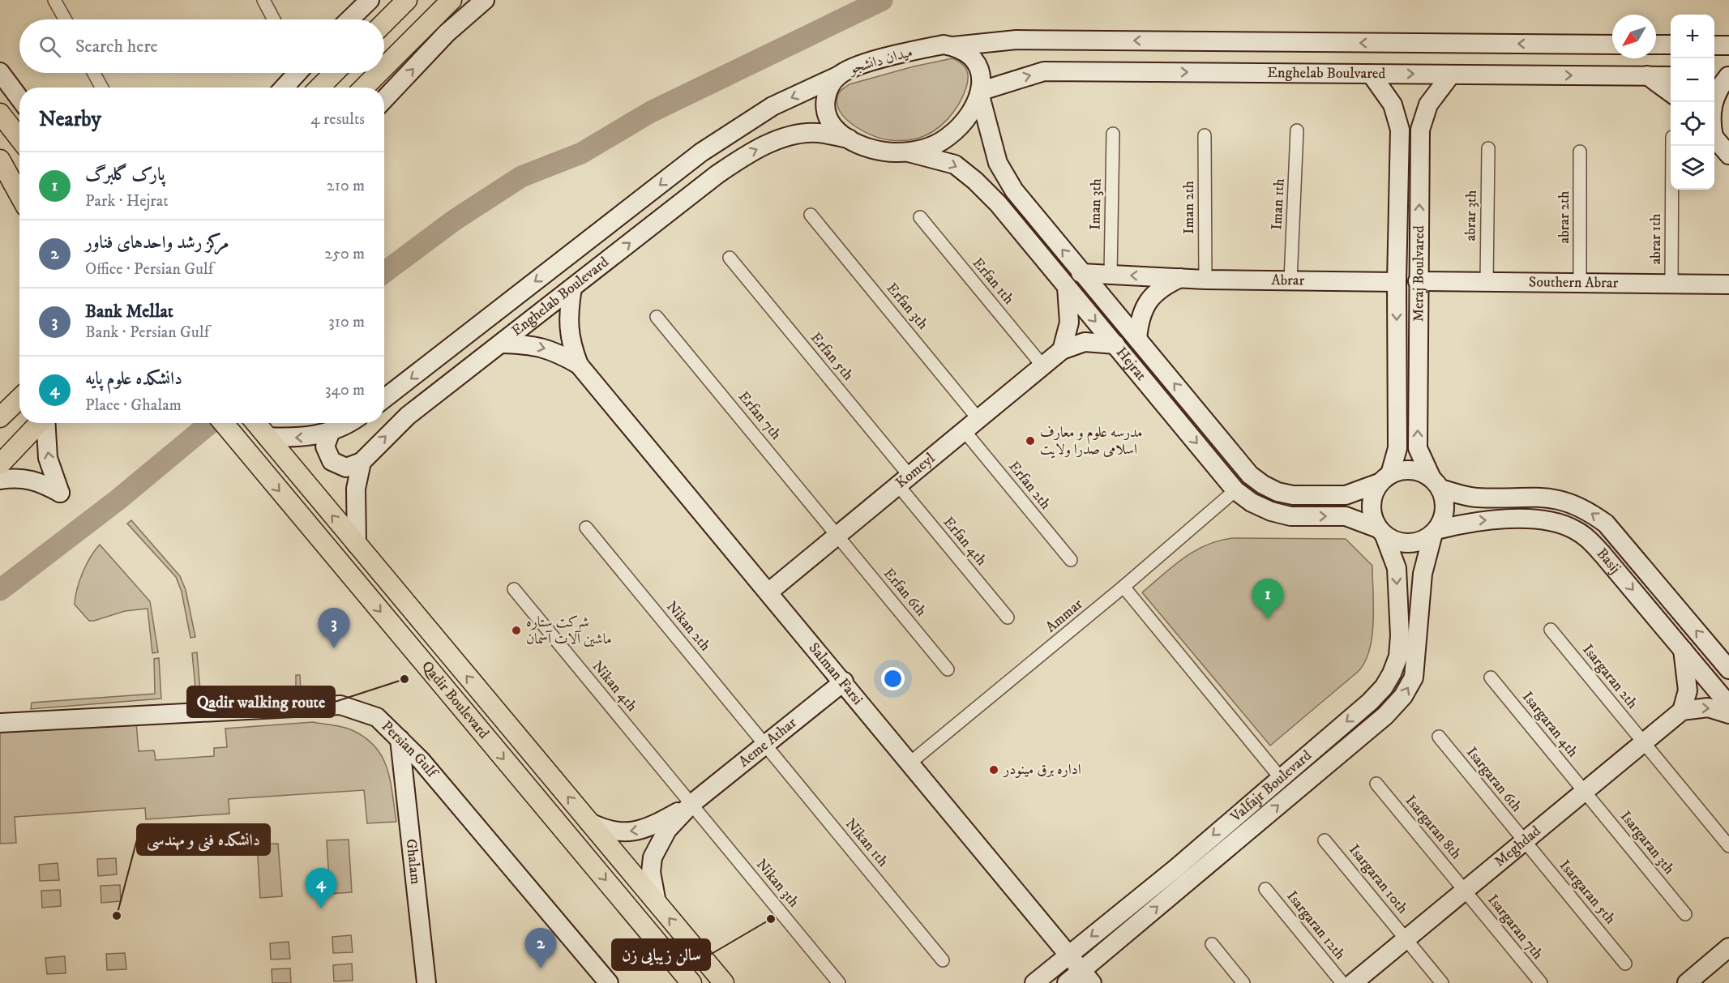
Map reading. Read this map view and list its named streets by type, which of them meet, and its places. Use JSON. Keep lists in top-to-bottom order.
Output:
{
  "streets": {
    "main road": [
      "میدان دانشجو",
      "Enghelab Boulvared",
      "Meraj Boulvared",
      "Abrar",
      "Southern Abrar",
      "Enghelab Boulevard",
      "Hejrat",
      "Komeyl",
      "Basij",
      "Salman Farsi",
      "Qadir Boulevard",
      "Aeme Athar",
      "Persian Gulf",
      "Valfajr Boulevard",
      "Meghdad",
      "Ghalam"
    ],
    "street": [
      "Iman 3th",
      "Iman 1th",
      "Iman 2th",
      "abrar 3th",
      "abrar 2th",
      "abrar 1th",
      "Erfan 1th",
      "Erfan 3th",
      "Erfan 5th",
      "Erfan 7th",
      "Erfan 2th",
      "Erfan 4th",
      "Erfan 6th",
      "Ammar",
      "Nikan 2th",
      "Isargaran 2th",
      "Nikan 4th",
      "Isargaran 4th",
      "Isargaran 6th",
      "Isargaran 8th",
      "Nikan 1th",
      "Isargaran 3th",
      "Isargaran 10th",
      "Nikan 3th",
      "Isargaran 5th",
      "Isargaran 12th",
      "Isargaran 7th"
    ]
  },
  "crossings": [
    ["میدان دانشجو", "Enghelab Boulvared"],
    ["میدان دانشجو", "Enghelab Boulevard"],
    ["میدان دانشجو", "Hejrat"],
    ["Enghelab Boulvared", "Meraj Boulvared"],
    ["Enghelab Boulvared", "Enghelab Boulevard"],
    ["Enghelab Boulvared", "Hejrat"],
    ["Iman 3th", "Abrar"],
    ["Iman 1th", "Abrar"],
    ["Iman 2th", "Abrar"],
    ["abrar 3th", "Southern Abrar"],
    ["abrar 2th", "Southern Abrar"],
    ["abrar 1th", "Southern Abrar"],
    ["Meraj Boulvared", "Abrar"],
    ["Meraj Boulvared", "Southern Abrar"],
    ["Meraj Boulvared", "Hejrat"],
    ["Meraj Boulvared", "Basij"],
    ["Meraj Boulvared", "Valfajr Boulevard"],
    ["Abrar", "Hejrat"],
    ["Erfan 1th", "Komeyl"],
    ["Enghelab Boulevard", "Hejrat"],
    ["Enghelab Boulevard", "Salman Farsi"],
    ["Enghelab Boulevard", "Qadir Boulevard"],
    ["Erfan 3th", "Komeyl"],
    ["Erfan 5th", "Komeyl"],
    ["Erfan 5th", "Erfan 4th"],
    ["Hejrat", "Basij"],
    ["Hejrat", "Ammar"],
    ["Hejrat", "Valfajr Boulevard"],
    ["Erfan 7th", "Komeyl"],
    ["Erfan 7th", "Erfan 6th"],
    ["Komeyl", "Erfan 2th"],
    ["Komeyl", "Erfan 4th"],
    ["Komeyl", "Erfan 6th"],
    ["Komeyl", "Salman Farsi"],
    ["Basij", "Valfajr Boulevard"],
    ["Ammar", "Salman Farsi"],
    ["Nikan 2th", "Aeme Athar"],
    ["Nikan 2th", "Nikan 1th"],
    ["Salman Farsi", "Aeme Athar"],
    ["Salman Farsi", "Valfajr Boulevard"],
    ["Isargaran 2th", "Meghdad"],
    ["Nikan 4th", "Aeme Athar"],
    ["Nikan 4th", "Nikan 3th"],
    ["Qadir Boulevard", "Aeme Athar"],
    ["Isargaran 4th", "Isargaran 3th"],
    ["Isargaran 4th", "Meghdad"],
    ["Aeme Athar", "Nikan 1th"],
    ["Aeme Athar", "Nikan 3th"],
    ["Persian Gulf", "Ghalam"],
    ["Isargaran 6th", "Meghdad"],
    ["Isargaran 6th", "Isargaran 5th"],
    ["Isargaran 8th", "Meghdad"],
    ["Isargaran 8th", "Isargaran 7th"],
    ["Isargaran 3th", "Meghdad"],
    ["Meghdad", "Isargaran 10th"],
    ["Meghdad", "Isargaran 5th"],
    ["Meghdad", "Isargaran 7th"]
  ],
  "places": [
    "مدرسه علوم و معارف اسلامی صدرا ولایت",
    "شرکت ستاره ماشین آلات آسمان",
    "Qadir walking route",
    "اداره برق مینودر",
    "دانشکده فنی و مهندسی",
    "سالن زیبایی زن"
  ],
  "north": "bottom left",
  "page": {
    "map_buttons": ["+", "−"],
    "search": "Search here",
    "heading": ["Nearby", "4 results"],
    "list": [
      {
        "mark": "1",
        "name": "پارک گلبرگ",
        "note": "Park · Hejrat",
        "value": "210 m"
      },
      {
        "mark": "2",
        "name": "مرکز رشد واحدهای فناور",
        "note": "Office · Persian Gulf",
        "value": "250 m"
      },
      {
        "mark": "3",
        "name": "Bank Mellat",
        "note": "Bank · Persian Gulf",
        "value": "310 m"
      },
      {
        "mark": "4",
        "name": "دانشکده علوم پایه",
        "note": "Place · Ghalam",
        "value": "340 m"
      }
    ],
    "pins": [
      "1",
      "3",
      "4",
      "2"
    ]
  }
}
